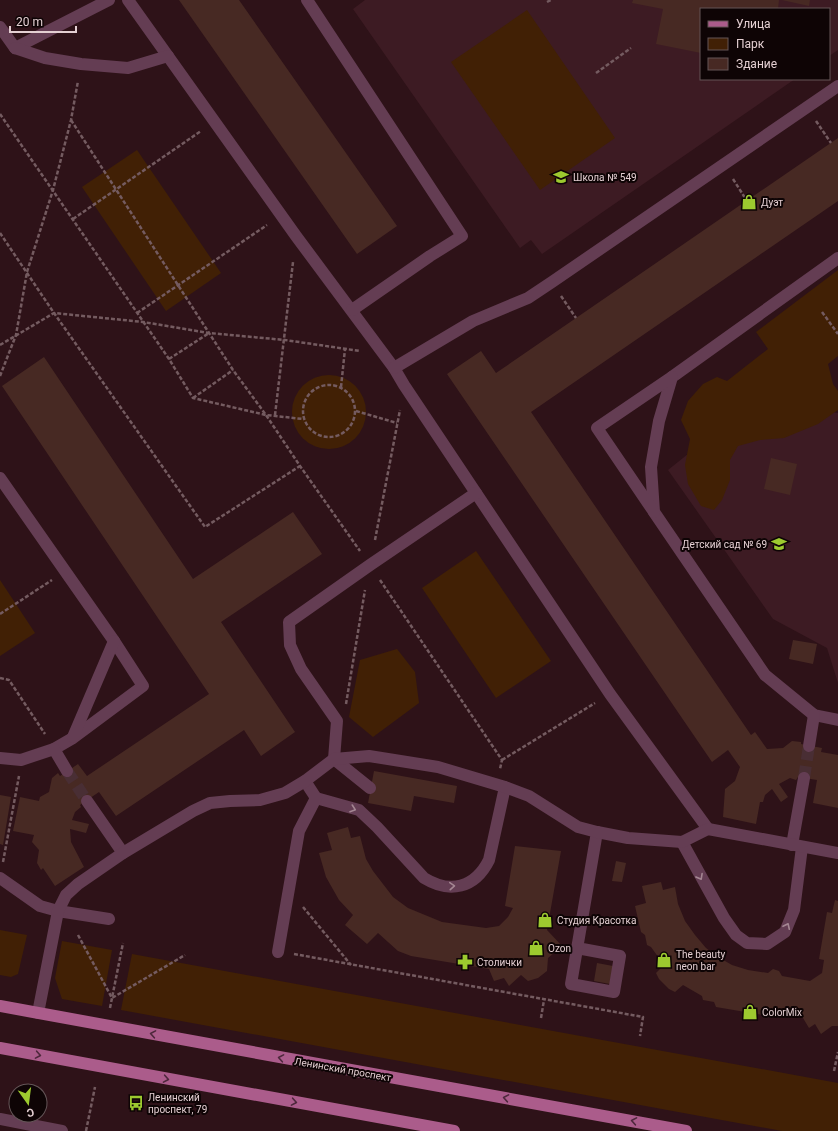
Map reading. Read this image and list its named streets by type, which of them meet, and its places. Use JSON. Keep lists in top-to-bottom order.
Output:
{
  "streets": {
    "main road": ["Ленинский проспект"]
  },
  "places": {
    "school or university": ["Школа № 549", "Детский сад № 69"],
    "shop": [
      "Дуэт",
      "Студия Красотка",
      "Ozon",
      "The beauty neon bar",
      "ColorMix"
    ],
    "pharmacy": ["Столички"],
    "bus stop": ["Ленинский проспект, 79"]
  },
  "legend": ["Улица", "Парк", "Здание"],
  "scale_bar": "20 m",
  "north": "bottom"
}
